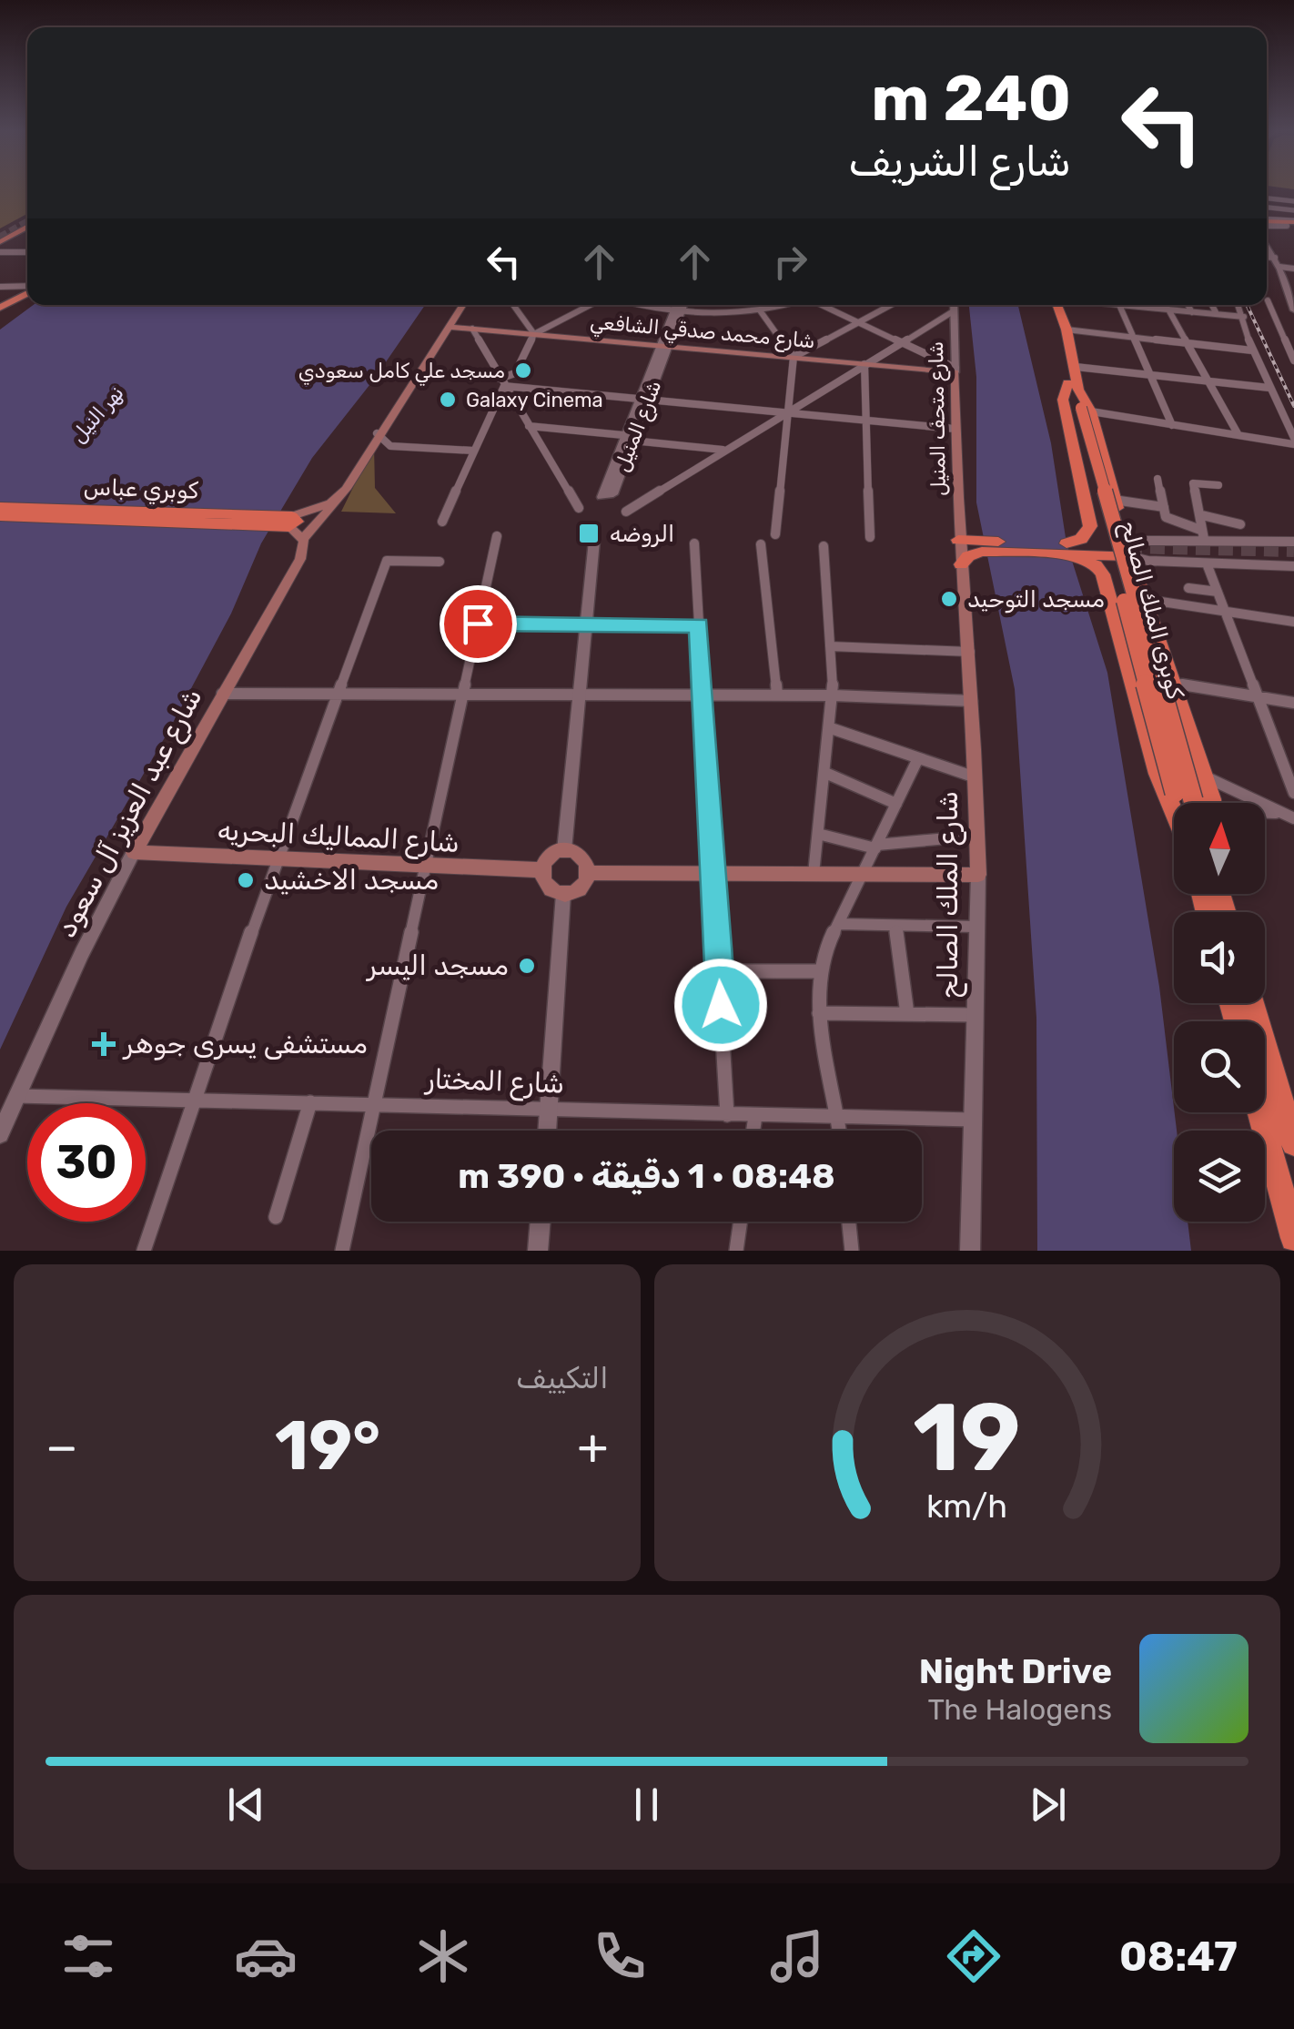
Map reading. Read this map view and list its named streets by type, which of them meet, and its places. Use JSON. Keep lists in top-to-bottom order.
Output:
{
  "streets": {
    "highway": ["كوبري عباس", "كوبرى الملك الصالح"],
    "main road": [
      "شارع محمد صدقي الشافعي",
      "شارع متحف المنيل",
      "شارع عبد العزيز آل سعود",
      "شارع المماليك البحريه",
      "شارع الملك الصالح"
    ],
    "street": ["شارع المنيل", "شارع المختار"]
  },
  "crossings": [
    ["شارع محمد صدقي الشافعي", "شارع متحف المنيل"],
    ["شارع محمد صدقي الشافعي", "شارع المنيل"],
    ["شارع عبد العزيز آل سعود", "شارع المماليك البحريه"],
    ["شارع عبد العزيز آل سعود", "شارع المختار"],
    ["شارع الملك الصالح", "شارع المختار"]
  ],
  "water": ["نهر النيل"],
  "places": {
    "other": [
      "مسجد علي كامل سعودي",
      "Galaxy Cinema",
      "مسجد التوحيد",
      "مسجد الاخشيد",
      "مسجد اليسر"
    ],
    "transit": ["الروضه"],
    "health": ["مستشفى يسرى جوهر"]
  },
  "north": "top",
  "page": {
    "turn": ["240 m", "شارع الشريف"],
    "limit": "30",
    "trip": "08:48 · 1 دقيقة · 390 m",
    "tile": "التكييف",
    "heat": ["−", "19°", "+"],
    "song": ["Night Drive", "The Halogens"],
    "tabs": "08:47",
    "gauge": ["19", "km/h"]
  }
}
